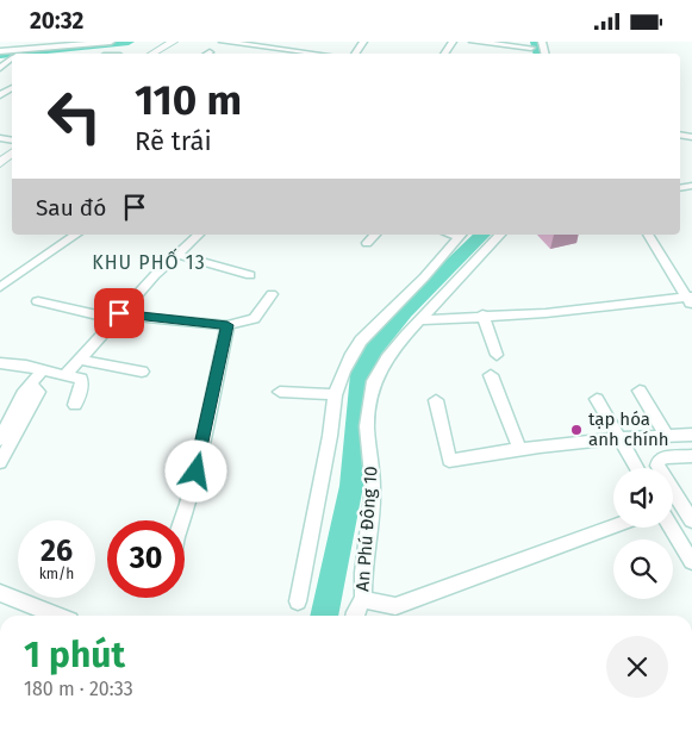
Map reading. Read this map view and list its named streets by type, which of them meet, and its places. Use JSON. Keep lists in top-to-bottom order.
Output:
{
  "streets": {
    "street": ["An Phú Đông 10"]
  },
  "districts": ["KHU PHỐ 13"],
  "places": ["tạp hóa anh chính"],
  "page": {
    "status": "20:32",
    "turn": ["110 m", "Rẽ trái"],
    "then": "Sau đó",
    "speed": "26 km/h",
    "limit": "30",
    "heading": ["1 phút", "180 m · 20:33"]
  }
}
